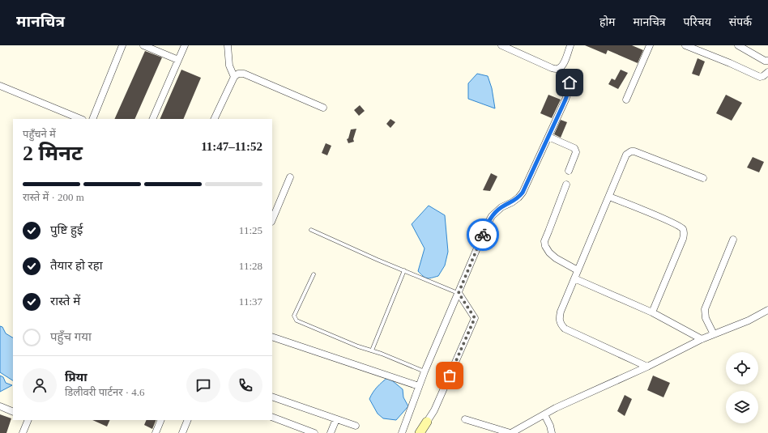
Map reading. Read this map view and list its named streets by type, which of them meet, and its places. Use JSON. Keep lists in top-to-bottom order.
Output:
{
  "page": {
    "header": "मानचित्र",
    "nav": [
      "होम",
      "मानचित्र",
      "परिचय",
      "संपर्क"
    ],
    "heading": ["2 मिनट", "पहुँचने में", "11:47–11:52"],
    "panel": ["प्रिया", "डिलीवरी पार्टनर · 4.6"],
    "bar": "रास्ते में · 200 m",
    "list": [
      ["पुष्टि हुई", "11:25"],
      ["तैयार हो रहा", "11:28"],
      ["रास्ते में", "11:37"],
      "पहुँच गया"
    ]
  }
}
